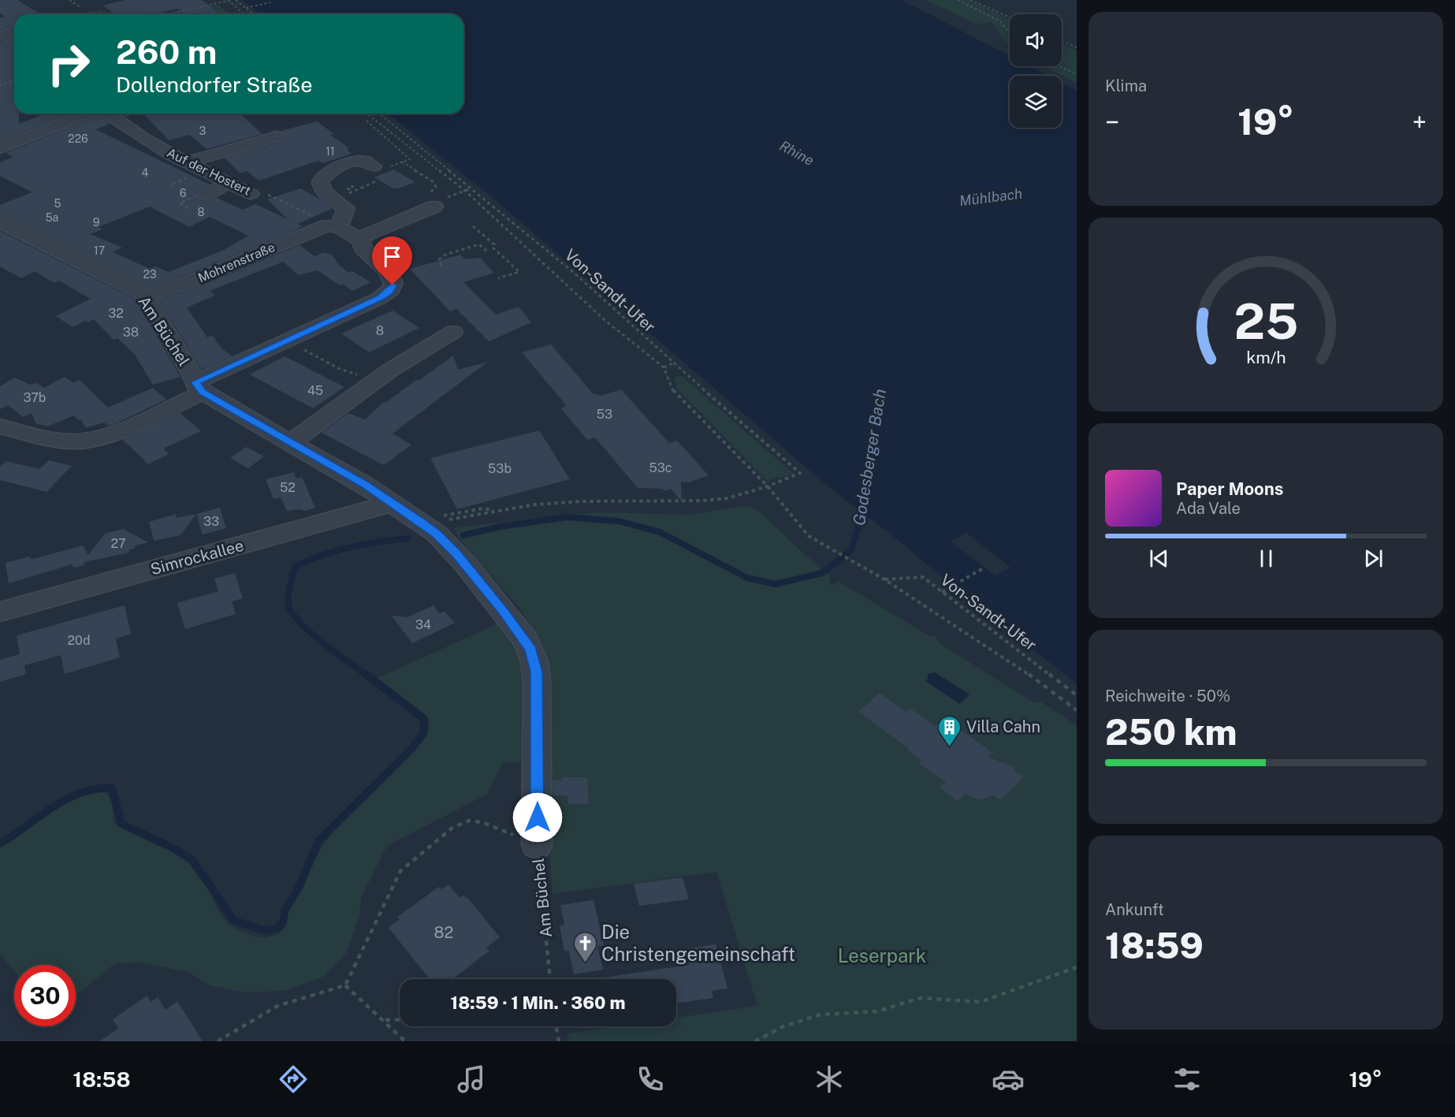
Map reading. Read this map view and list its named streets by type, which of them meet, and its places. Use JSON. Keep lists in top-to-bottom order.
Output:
{
  "streets": {
    "street": [
      "Auf der Hostert",
      "Mohrenstraße",
      "Am Büchel",
      "Simrockallee"
    ],
    "path": ["Von-Sandt-Ufer"]
  },
  "crossings": [
    ["Auf der Hostert", "Mohrenstraße"],
    ["Mohrenstraße", "Am Büchel"],
    ["Am Büchel", "Simrockallee"]
  ],
  "water": ["Rhine", "Mühlbach", "Godesberger Bach"],
  "parks": ["Leserpark"],
  "places": {
    "building": ["Villa Cahn"],
    "church": ["Die Christengemeinschaft"]
  },
  "house_numbers": [
    "3",
    "226",
    "11",
    "4",
    "6",
    "5",
    "8",
    "5a",
    "9",
    "17",
    "23",
    "32",
    "8",
    "38",
    "45",
    "37b",
    "53",
    "53c",
    "53b",
    "52",
    "33",
    "27",
    "34",
    "20d",
    "82"
  ],
  "page": {
    "tile": [
      "Klima",
      ["Reichweite · 50%", "250 km"],
      ["Ankunft", "18:59"]
    ],
    "turn": ["260 m", "Dollendorfer Straße"],
    "heat": ["−", "19°", "+"],
    "song": ["Paper Moons", "Ada Vale"],
    "limit": "30",
    "trip": "18:59 · 1 Min. · 360 m",
    "tabs": ["18:58", "19°"],
    "gauge": ["25", "km/h"]
  }
}
